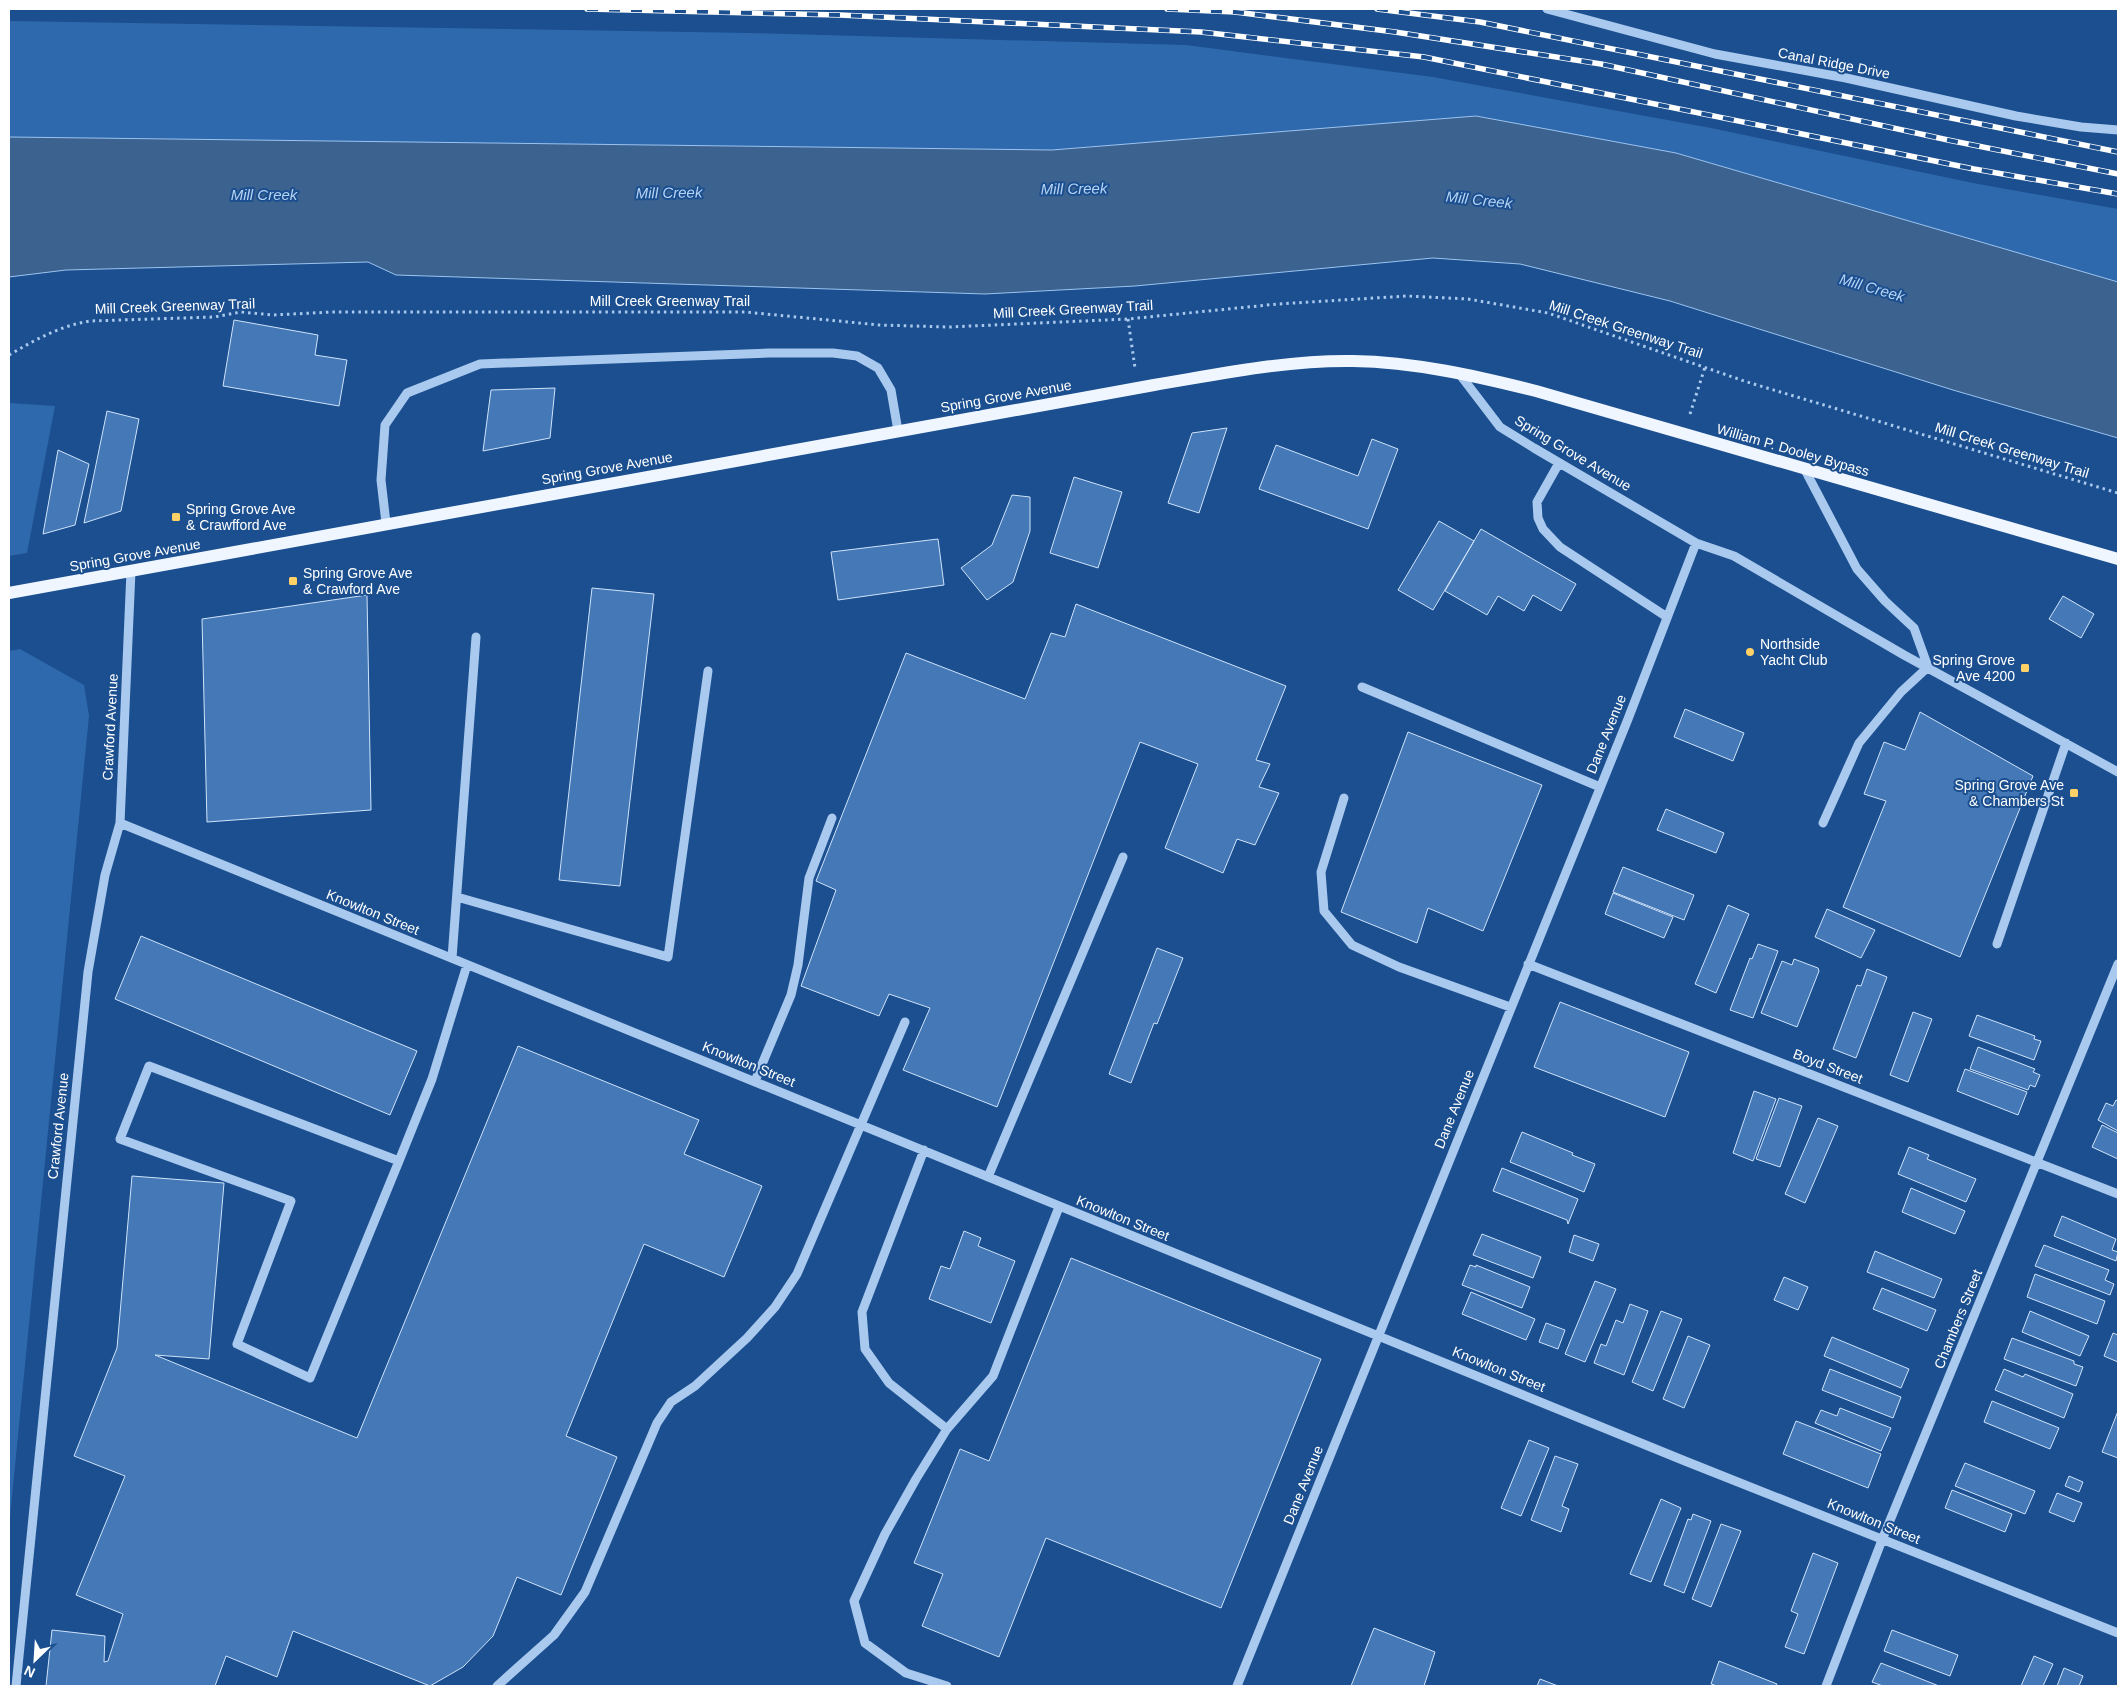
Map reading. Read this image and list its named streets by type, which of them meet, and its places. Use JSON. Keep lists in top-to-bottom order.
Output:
{
  "streets": {
    "main road": ["Spring Grove Avenue", "William P. Dooley Bypass"],
    "street": [
      "Canal Ridge Drive",
      "Crawford Avenue",
      "Dane Avenue",
      "Knowlton Street",
      "Boyd Street",
      "Chambers Street"
    ],
    "path": ["Mill Creek Greenway Trail"]
  },
  "crossings": [
    ["Spring Grove Avenue", "William P. Dooley Bypass"],
    ["Spring Grove Avenue", "Crawford Avenue"],
    ["Spring Grove Avenue", "Dane Avenue"],
    ["Crawford Avenue", "Knowlton Street"],
    ["Dane Avenue", "Knowlton Street"],
    ["Dane Avenue", "Boyd Street"],
    ["Knowlton Street", "Chambers Street"],
    ["Boyd Street", "Chambers Street"]
  ],
  "water": ["Mill Creek"],
  "places": {
    "transit": [
      "Spring Grove Ave & Crawfford Ave",
      "Spring Grove Ave & Crawford Ave",
      "Spring Grove Ave 4200",
      "Spring Grove Ave & Chambers St"
    ],
    "other": ["Northside Yacht Club"]
  },
  "north": "bottom left"
}
